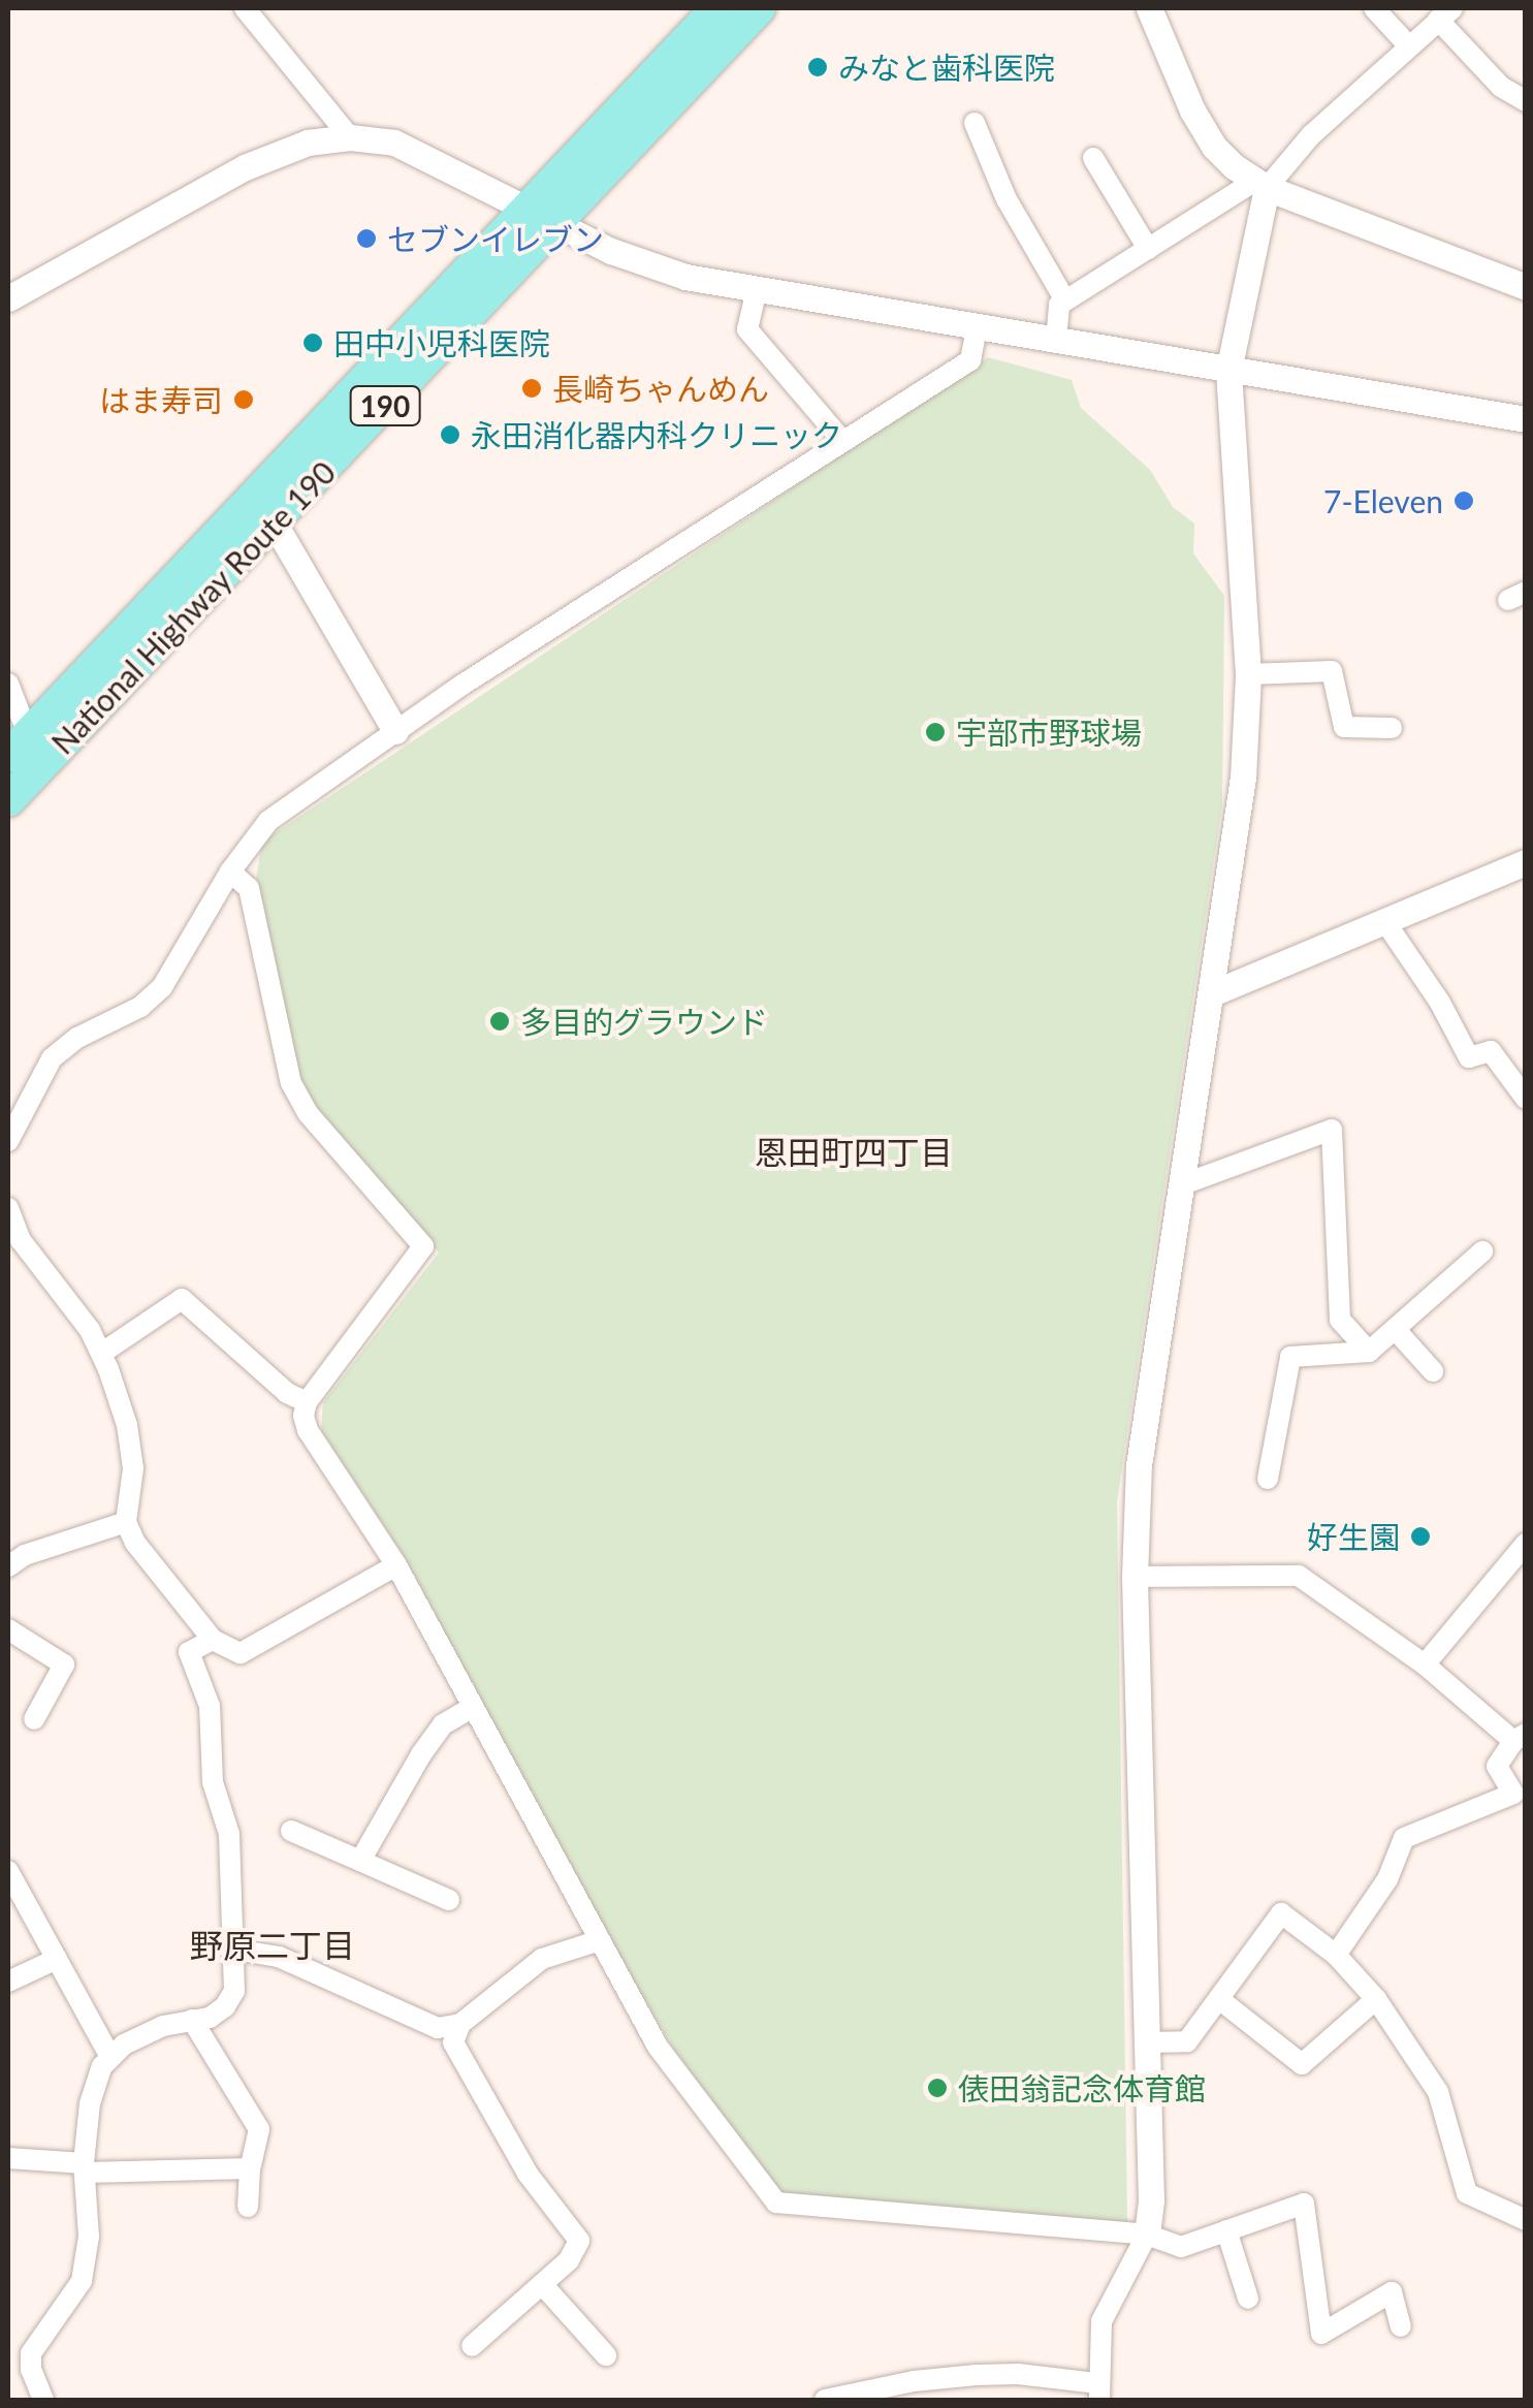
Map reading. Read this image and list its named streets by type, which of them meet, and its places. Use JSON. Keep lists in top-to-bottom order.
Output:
{
  "streets": {
    "highway": ["190", "National Highway Route 190"]
  },
  "districts": ["恩田町四丁目", "野原二丁目"],
  "places": [
    "みなと歯科医院",
    "セブンイレブン",
    "田中小児科医院",
    "長崎ちゃんめん",
    "はま寿司",
    "永田消化器内科クリニック",
    "7-Eleven",
    "宇部市野球場",
    "多目的グラウンド",
    "好生園",
    "俵田翁記念体育館"
  ]
}
